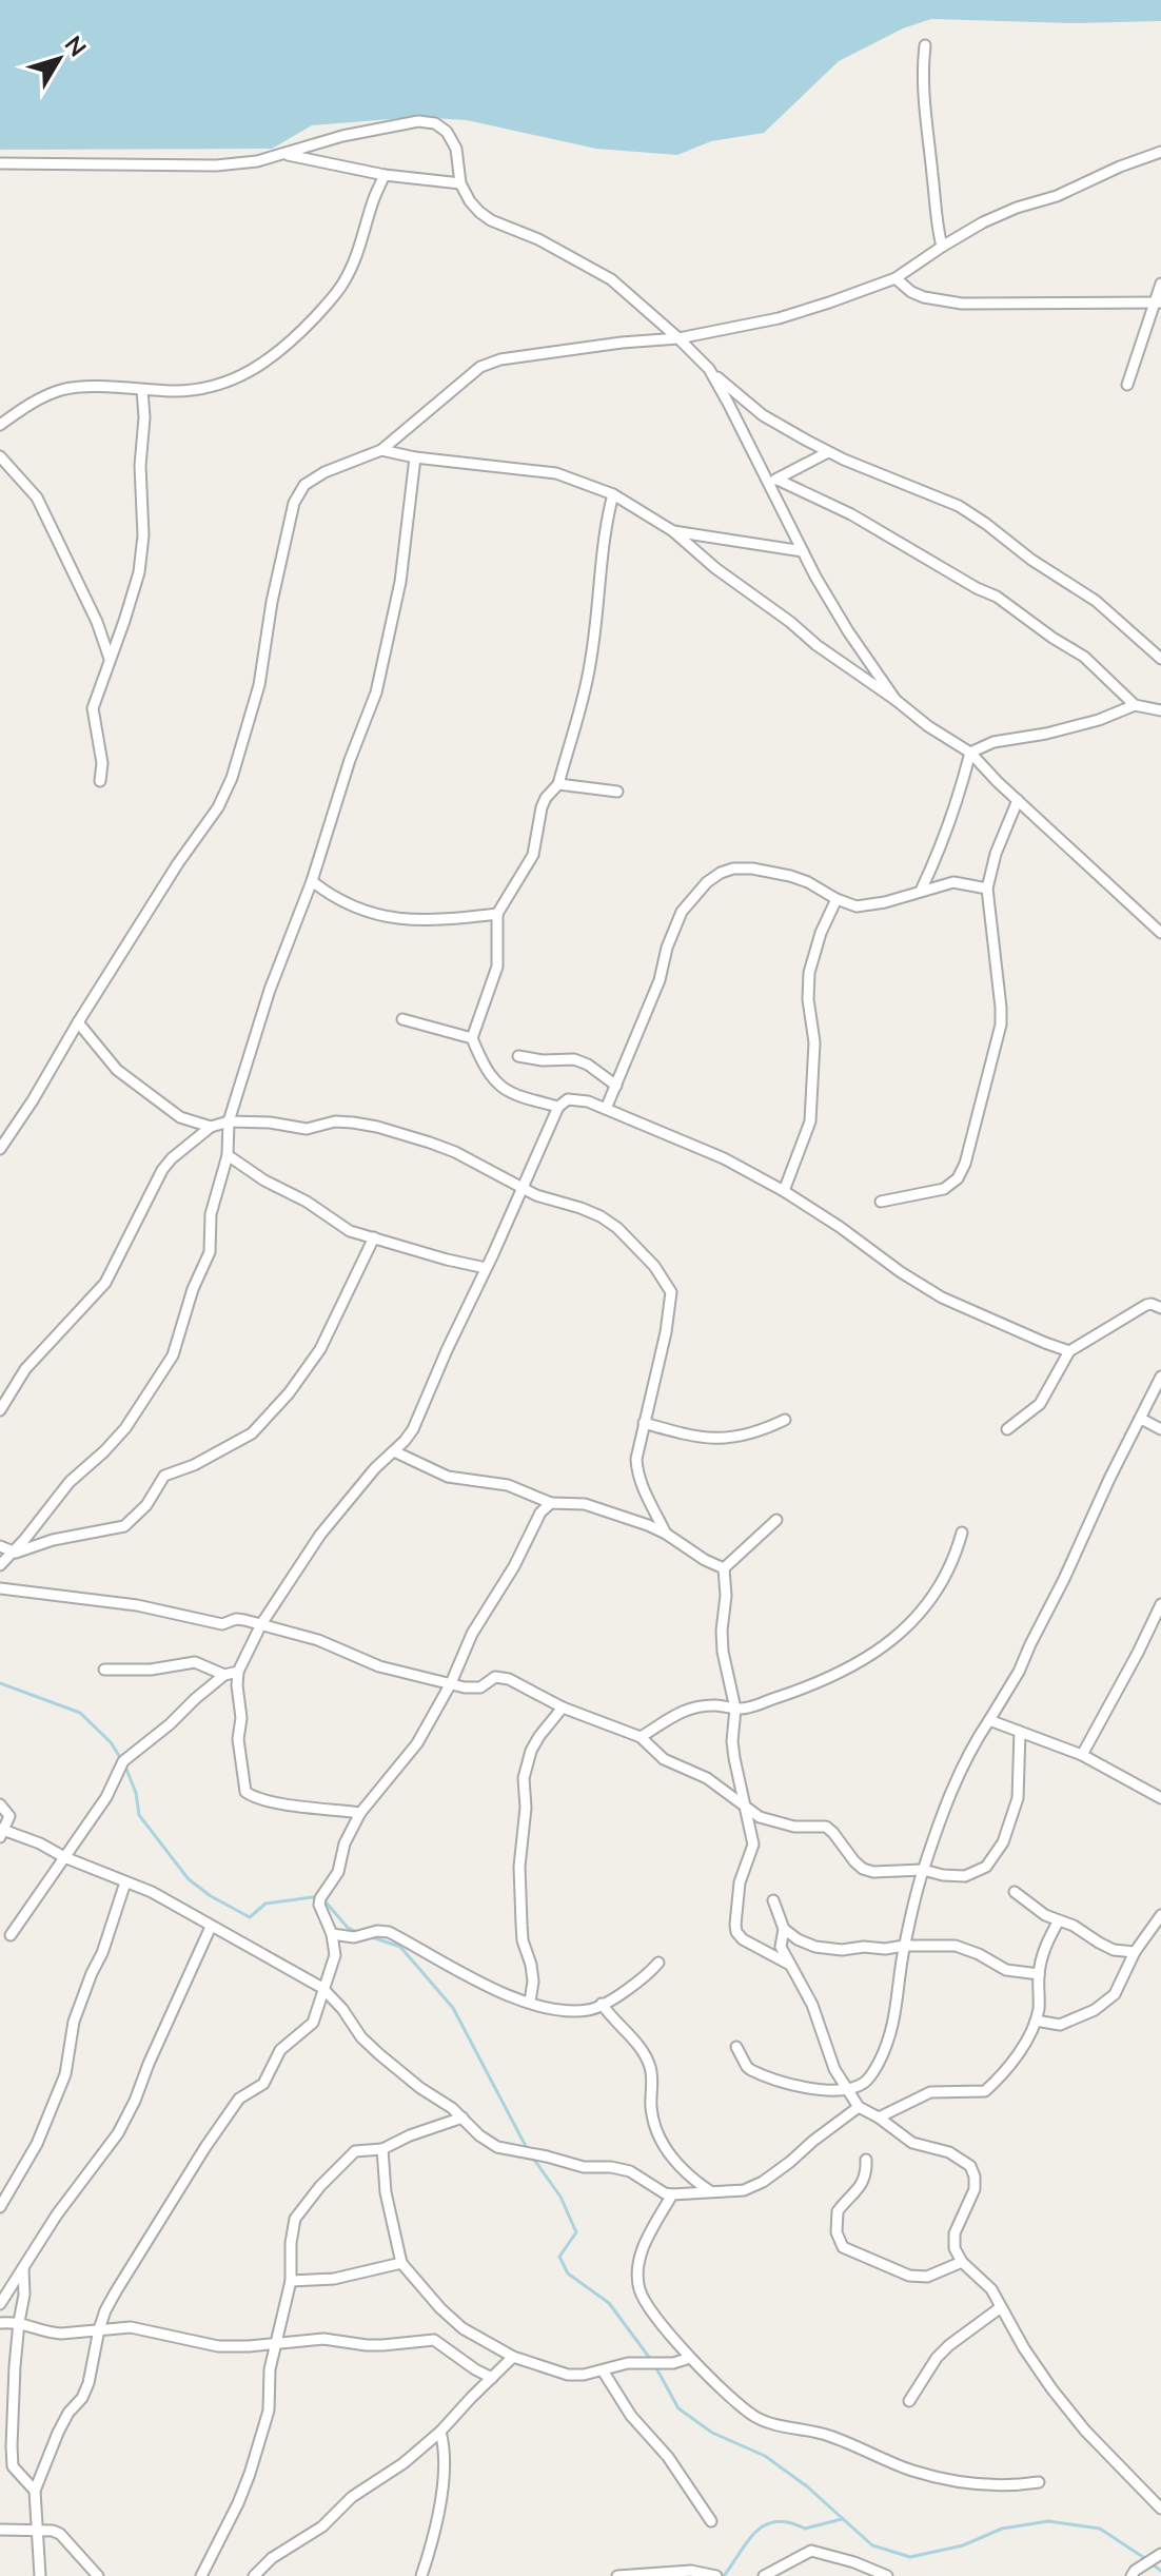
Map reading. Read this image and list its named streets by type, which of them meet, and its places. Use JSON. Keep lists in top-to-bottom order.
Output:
{
  "north": "top right"
}
